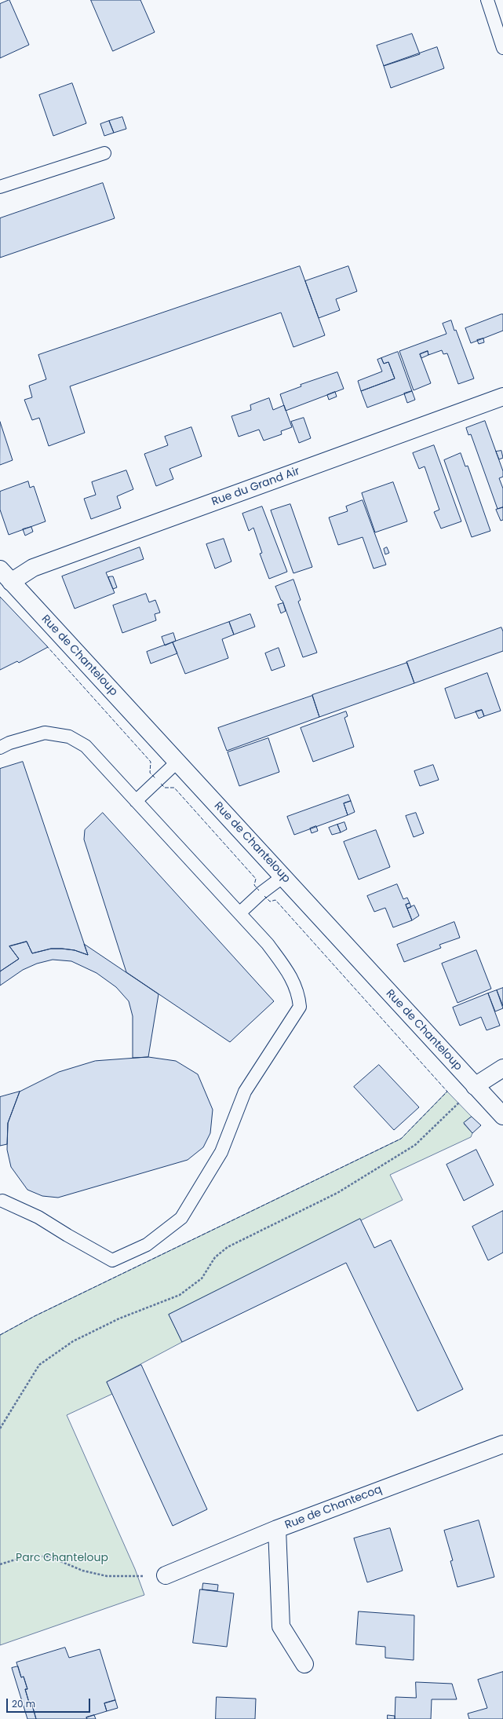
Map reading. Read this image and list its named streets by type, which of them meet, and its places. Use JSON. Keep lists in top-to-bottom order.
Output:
{
  "streets": {
    "street": ["Rue du Grand Air", "Rue de Chanteloup", "Rue de Chantecoq"]
  },
  "crossings": [
    ["Rue du Grand Air", "Rue de Chanteloup"]
  ],
  "parks": ["Parc Chanteloup"],
  "scale_bar": "20 m"
}
